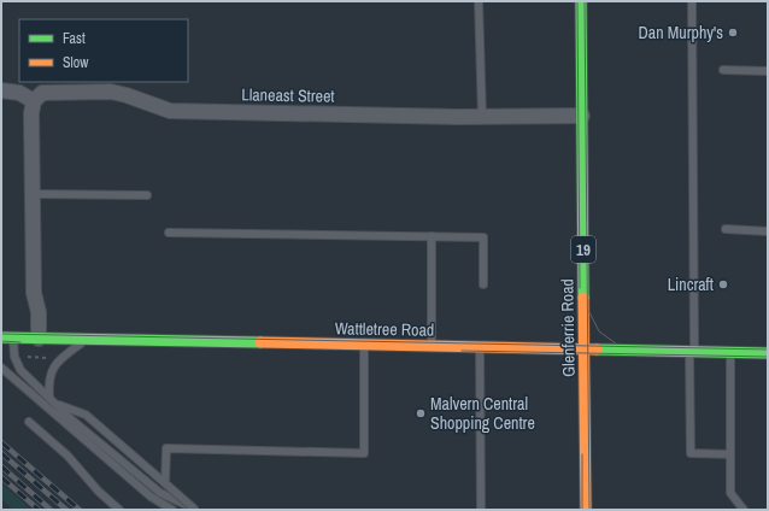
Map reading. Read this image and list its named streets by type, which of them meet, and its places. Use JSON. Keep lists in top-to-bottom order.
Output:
{
  "streets": {
    "main road": ["19", "Glenferrie Road", "Wattletree Road"],
    "street": ["Llaneast Street"]
  },
  "crossings": [
    ["Llaneast Street", "Glenferrie Road"],
    ["Glenferrie Road", "Wattletree Road"]
  ],
  "places": ["Dan Murphy's", "Lincraft", "Malvern Central Shopping Centre"],
  "legend": ["Fast", "Slow"]
}
